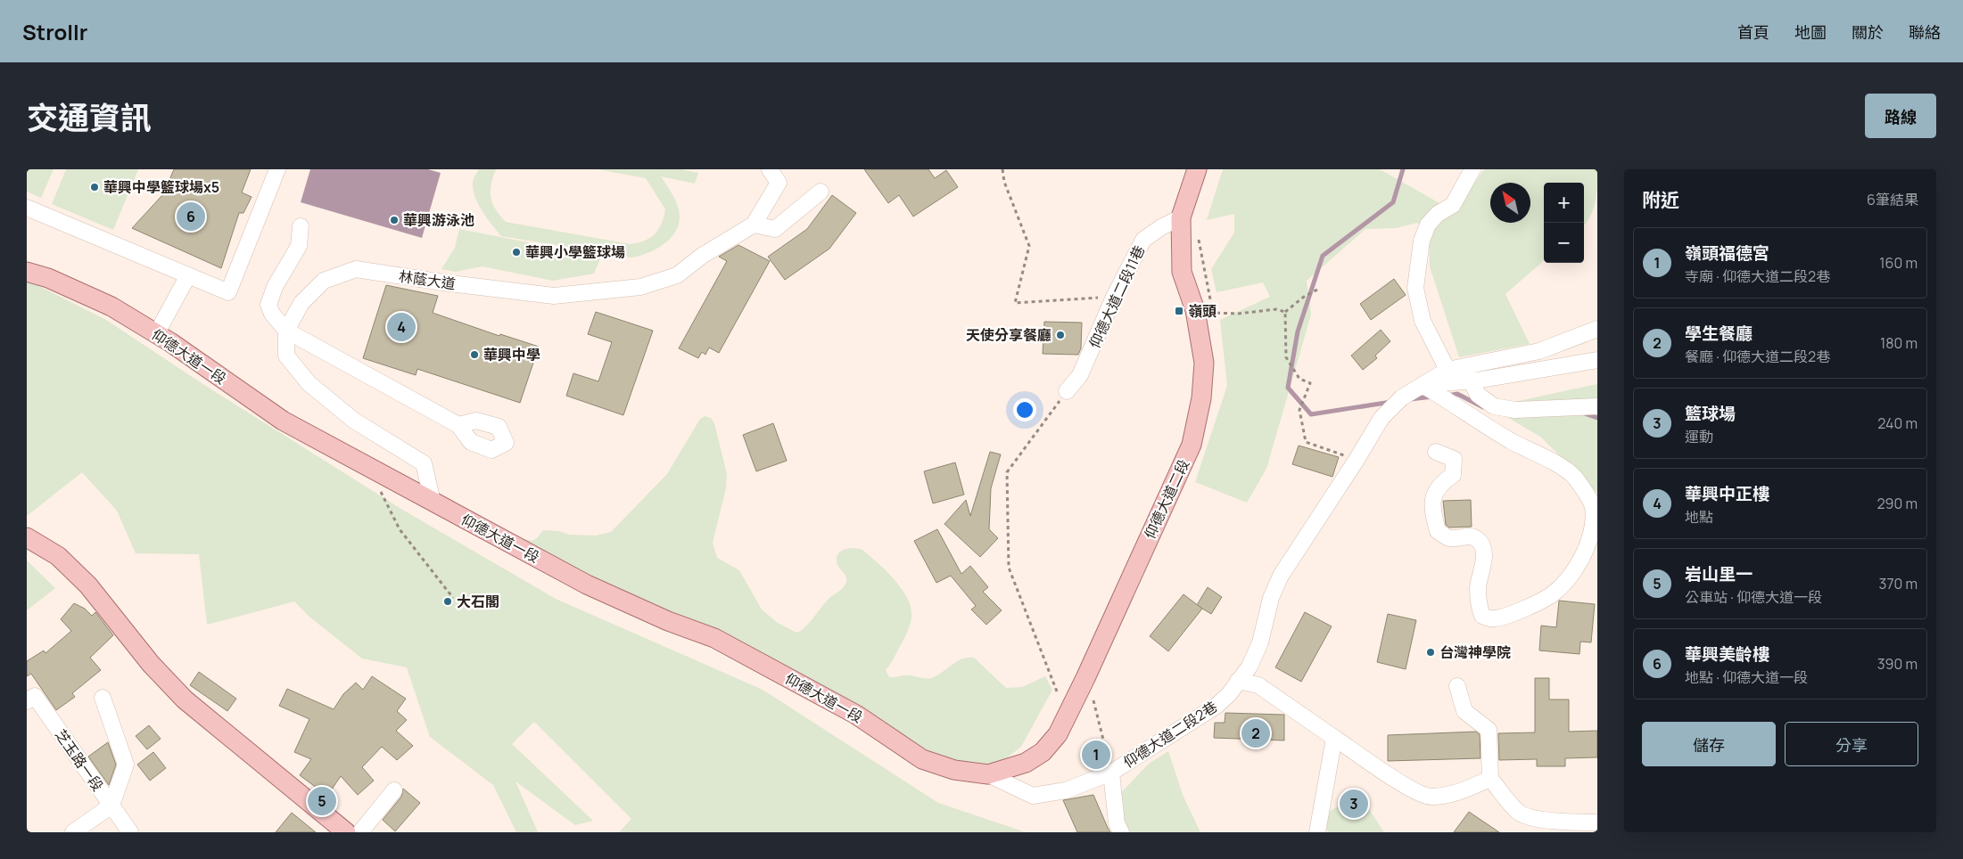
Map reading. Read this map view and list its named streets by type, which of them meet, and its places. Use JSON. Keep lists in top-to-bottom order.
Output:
{
  "streets": {
    "main road": ["仰德大道一段", "仰德大道二段"],
    "street": [
      "林蔭大道",
      "仰德大道二段11巷",
      "仰德大道二段2巷",
      "芝玉路一段"
    ]
  },
  "crossings": [
    ["林蔭大道", "仰德大道一段"],
    ["仰德大道二段11巷", "仰德大道二段"],
    ["仰德大道一段", "仰德大道二段"],
    ["仰德大道一段", "仰德大道二段2巷"],
    ["仰德大道二段", "仰德大道二段2巷"]
  ],
  "places": {
    "other": [
      "華興中學籃球場x5",
      "華興游泳池",
      "華興小學籃球場",
      "天使分享餐廳",
      "華興中學",
      "大石閣",
      "台灣神學院"
    ],
    "transit": ["嶺頭"]
  },
  "north": "top left",
  "page": {
    "header": "Strollr",
    "nav": [
      "首頁",
      "地圖",
      "關於",
      "聯絡"
    ],
    "title": "交通資訊",
    "buttons": [
      "路線",
      ["儲存", "分享"]
    ],
    "heading": ["附近", "6筆結果"],
    "map_buttons": ["+", "−"],
    "pins": [
      "6",
      "4",
      "2",
      "1",
      "5",
      "3"
    ],
    "list": [
      {
        "mark": "1",
        "name": "嶺頭福德宮",
        "note": "寺廟 · 仰德大道二段2巷",
        "value": "160 m"
      },
      {
        "mark": "2",
        "name": "學生餐廳",
        "note": "餐廳 · 仰德大道二段2巷",
        "value": "180 m"
      },
      {
        "mark": "3",
        "name": "籃球場",
        "note": "運動",
        "value": "240 m"
      },
      {
        "mark": "4",
        "name": "華興中正樓",
        "note": "地點",
        "value": "290 m"
      },
      {
        "mark": "5",
        "name": "岩山里一",
        "note": "公車站 · 仰德大道一段",
        "value": "370 m"
      },
      {
        "mark": "6",
        "name": "華興美齡樓",
        "note": "地點 · 仰德大道一段",
        "value": "390 m"
      }
    ]
  }
}
